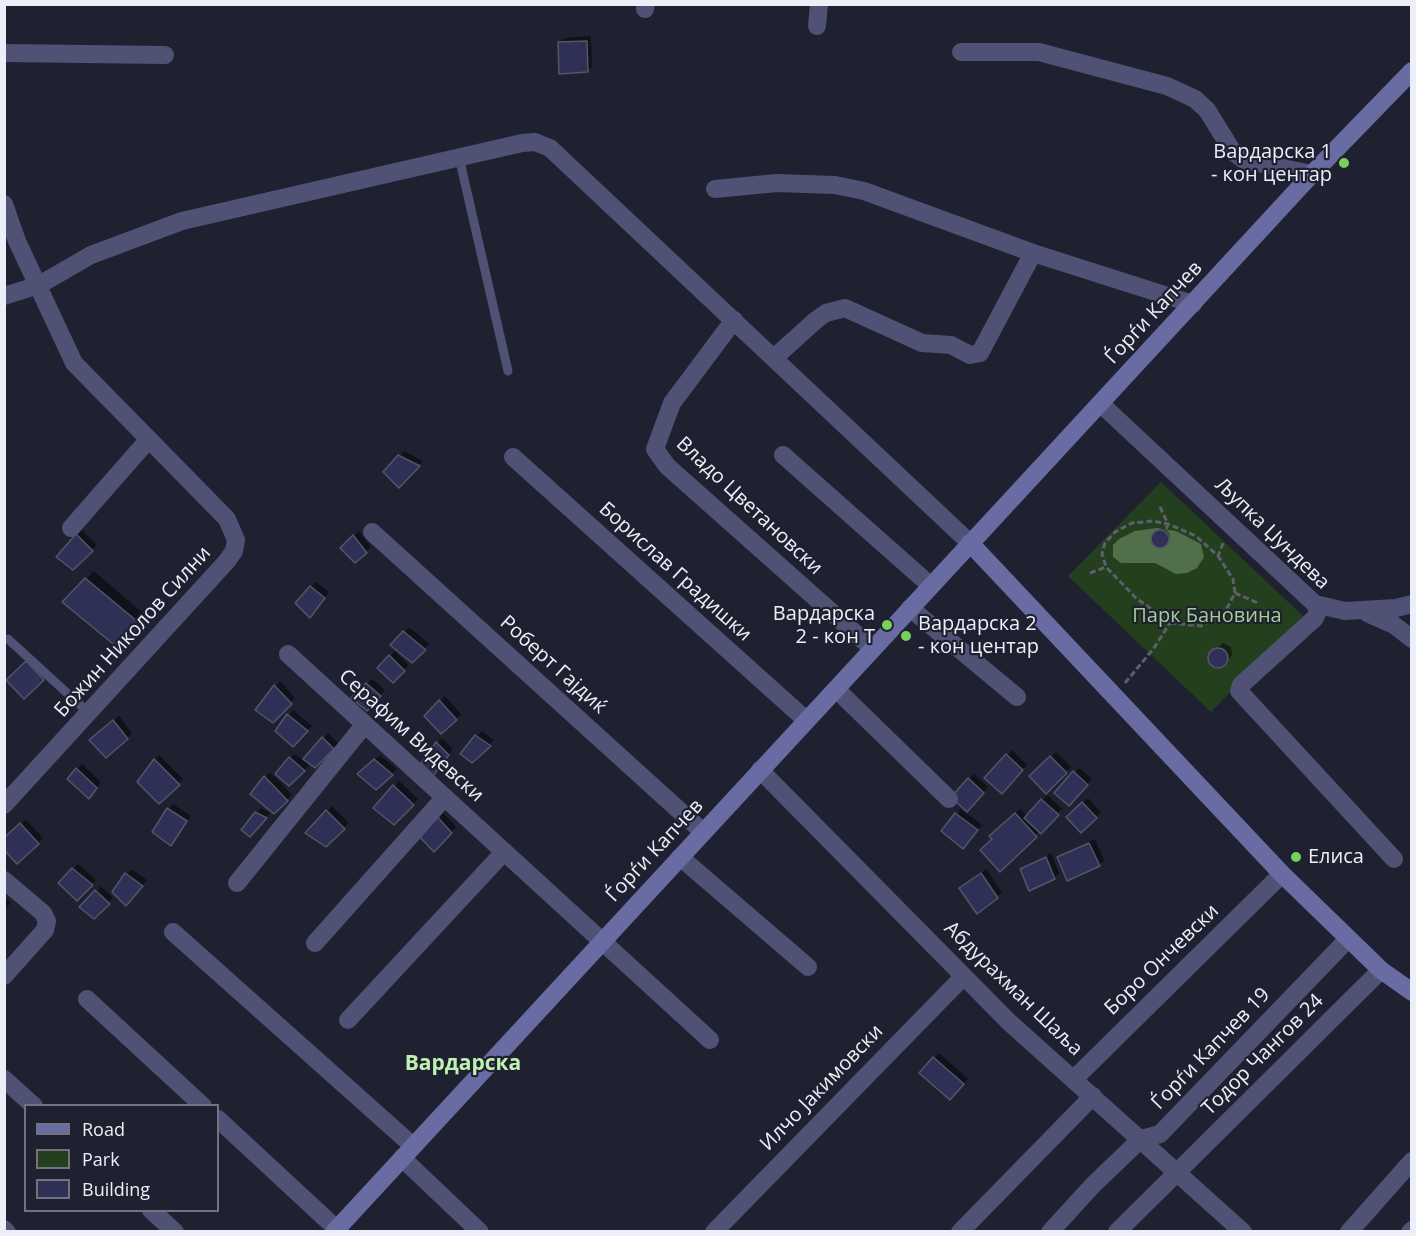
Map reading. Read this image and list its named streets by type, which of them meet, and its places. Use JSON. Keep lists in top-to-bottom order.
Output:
{
  "streets": {
    "street": [
      "Ѓорѓи Капчев",
      "Владо Цветановски",
      "Љупка Џундева",
      "Борислав Градишки",
      "Божин Николов Силни",
      "Роберт Гајдиќ",
      "Серафим Видевски",
      "Боро Ончевски",
      "Абдурахман Шаља",
      "Ѓорѓи Капчев 19",
      "Тодор Чангов 24",
      "Илчо Јакимовски"
    ]
  },
  "crossings": [
    ["Ѓорѓи Капчев", "Владо Цветановски"],
    ["Ѓорѓи Капчев", "Љупка Џундева"],
    ["Ѓорѓи Капчев", "Борислав Градишки"],
    ["Ѓорѓи Капчев", "Роберт Гајдиќ"],
    ["Ѓорѓи Капчев", "Серафим Видевски"],
    ["Ѓорѓи Капчев", "Абдурахман Шаља"],
    ["Боро Ончевски", "Абдурахман Шаља"],
    ["Абдурахман Шаља", "Ѓорѓи Капчев 19"],
    ["Абдурахман Шаља", "Тодор Чангов 24"],
    ["Абдурахман Шаља", "Илчо Јакимовски"]
  ],
  "districts": ["Вардарска"],
  "parks": ["Парк Бановина"],
  "places": [
    "Вардарска 1 - кон центар",
    "Вардарска 2 - кон Т",
    "Вардарска 2 - кон центар",
    "Елиса"
  ],
  "legend": ["Road", "Park", "Building"]
}
